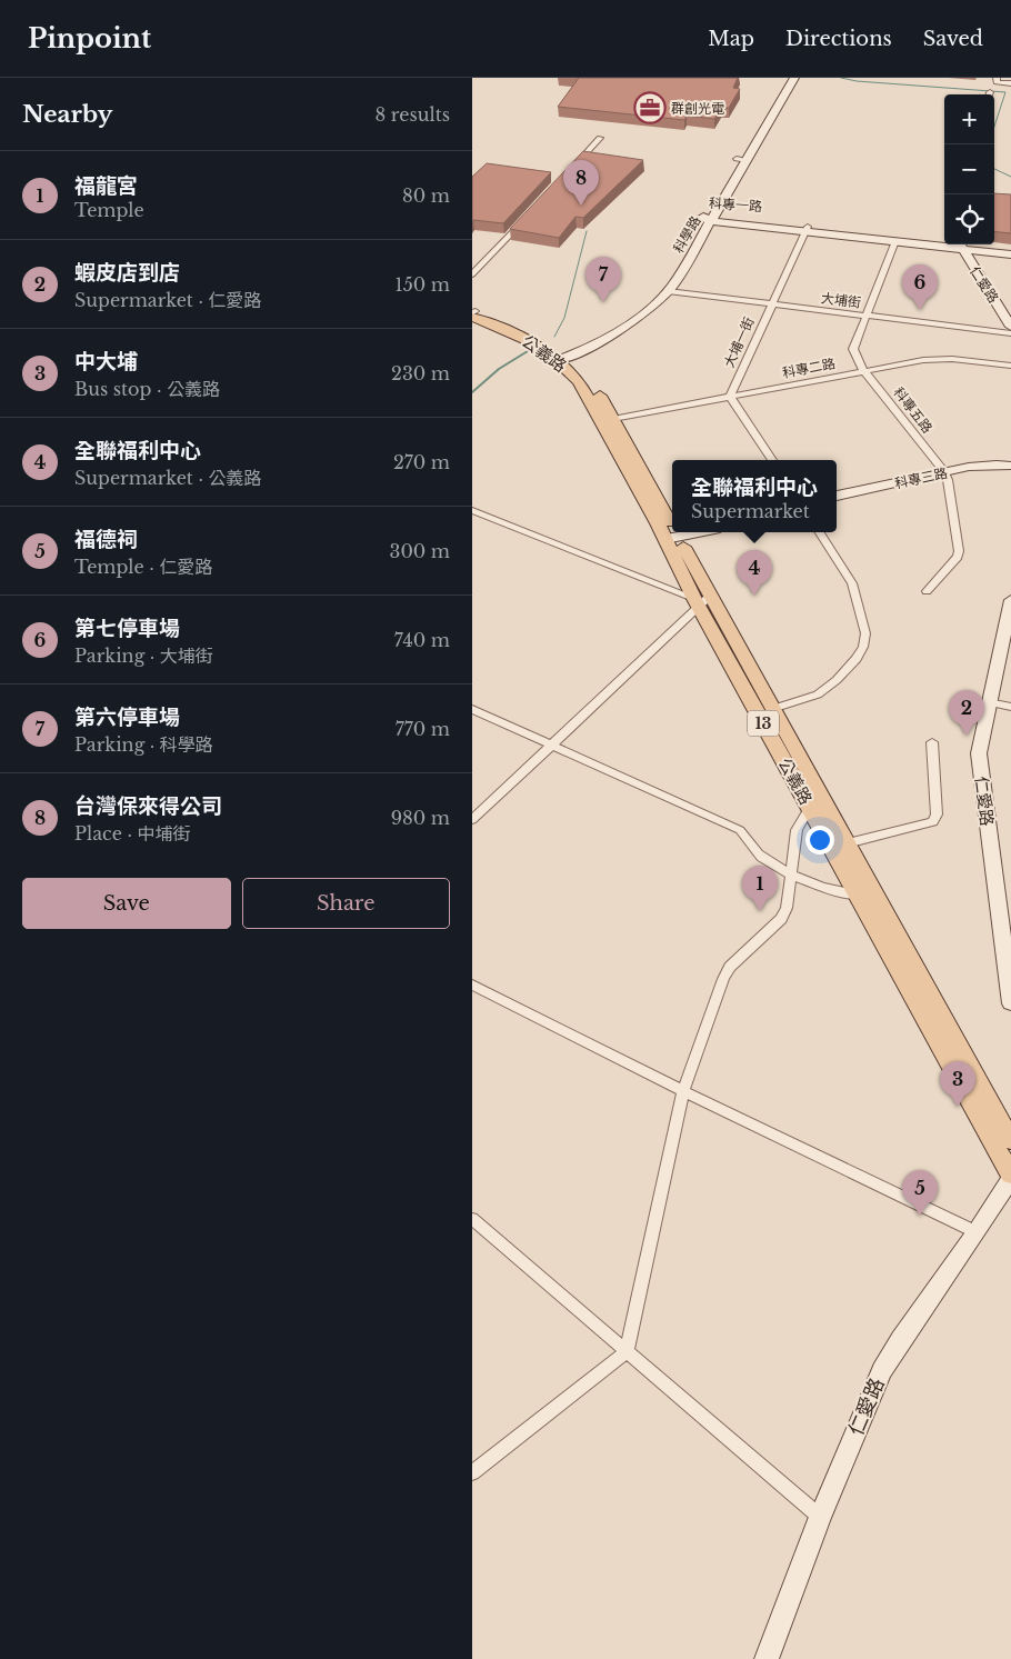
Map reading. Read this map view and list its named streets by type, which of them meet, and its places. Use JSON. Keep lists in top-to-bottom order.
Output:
{
  "streets": {
    "main road": ["公義路", "13"],
    "street": [
      "科專一路",
      "科學路",
      "仁愛路",
      "大埔街",
      "大埔一街",
      "科專二路",
      "科專五路",
      "科專三路"
    ]
  },
  "crossings": [
    ["科專一路", "科學路"],
    ["科專一路", "大埔一街"],
    ["科專一路", "科專五路"],
    ["科學路", "大埔街"],
    ["科學路", "公義路"],
    ["仁愛路", "公義路"],
    ["大埔街", "大埔一街"],
    ["大埔街", "科專五路"],
    ["大埔一街", "科專二路"],
    ["公義路", "科專二路"],
    ["科專二路", "科專五路"],
    ["科專五路", "科專三路"]
  ],
  "places": {
    "office": ["群創光電"]
  },
  "page": {
    "header": "Pinpoint",
    "nav": ["Map", "Directions", "Saved"],
    "heading": ["Nearby", "8 results"],
    "map_buttons": ["+", "−"],
    "list": [
      {
        "mark": "1",
        "name": "福龍宮",
        "note": "Temple",
        "value": "80 m"
      },
      {
        "mark": "2",
        "name": "蝦皮店到店",
        "note": "Supermarket · 仁愛路",
        "value": "150 m"
      },
      {
        "mark": "3",
        "name": "中大埔",
        "note": "Bus stop · 公義路",
        "value": "230 m"
      },
      {
        "mark": "4",
        "name": "全聯福利中心",
        "note": "Supermarket · 公義路",
        "value": "270 m"
      },
      {
        "mark": "5",
        "name": "福德祠",
        "note": "Temple · 仁愛路",
        "value": "300 m"
      },
      {
        "mark": "6",
        "name": "第七停車場",
        "note": "Parking · 大埔街",
        "value": "740 m"
      },
      {
        "mark": "7",
        "name": "第六停車場",
        "note": "Parking · 科學路",
        "value": "770 m"
      },
      {
        "mark": "8",
        "name": "台灣保來得公司",
        "note": "Place · 中埔街",
        "value": "980 m"
      }
    ],
    "pins": [
      "8",
      "7",
      "6",
      "4",
      "2",
      "1",
      "3",
      "5"
    ],
    "popup": ["全聯福利中心", "Supermarket"],
    "buttons": ["Save", "Share"]
  }
}
